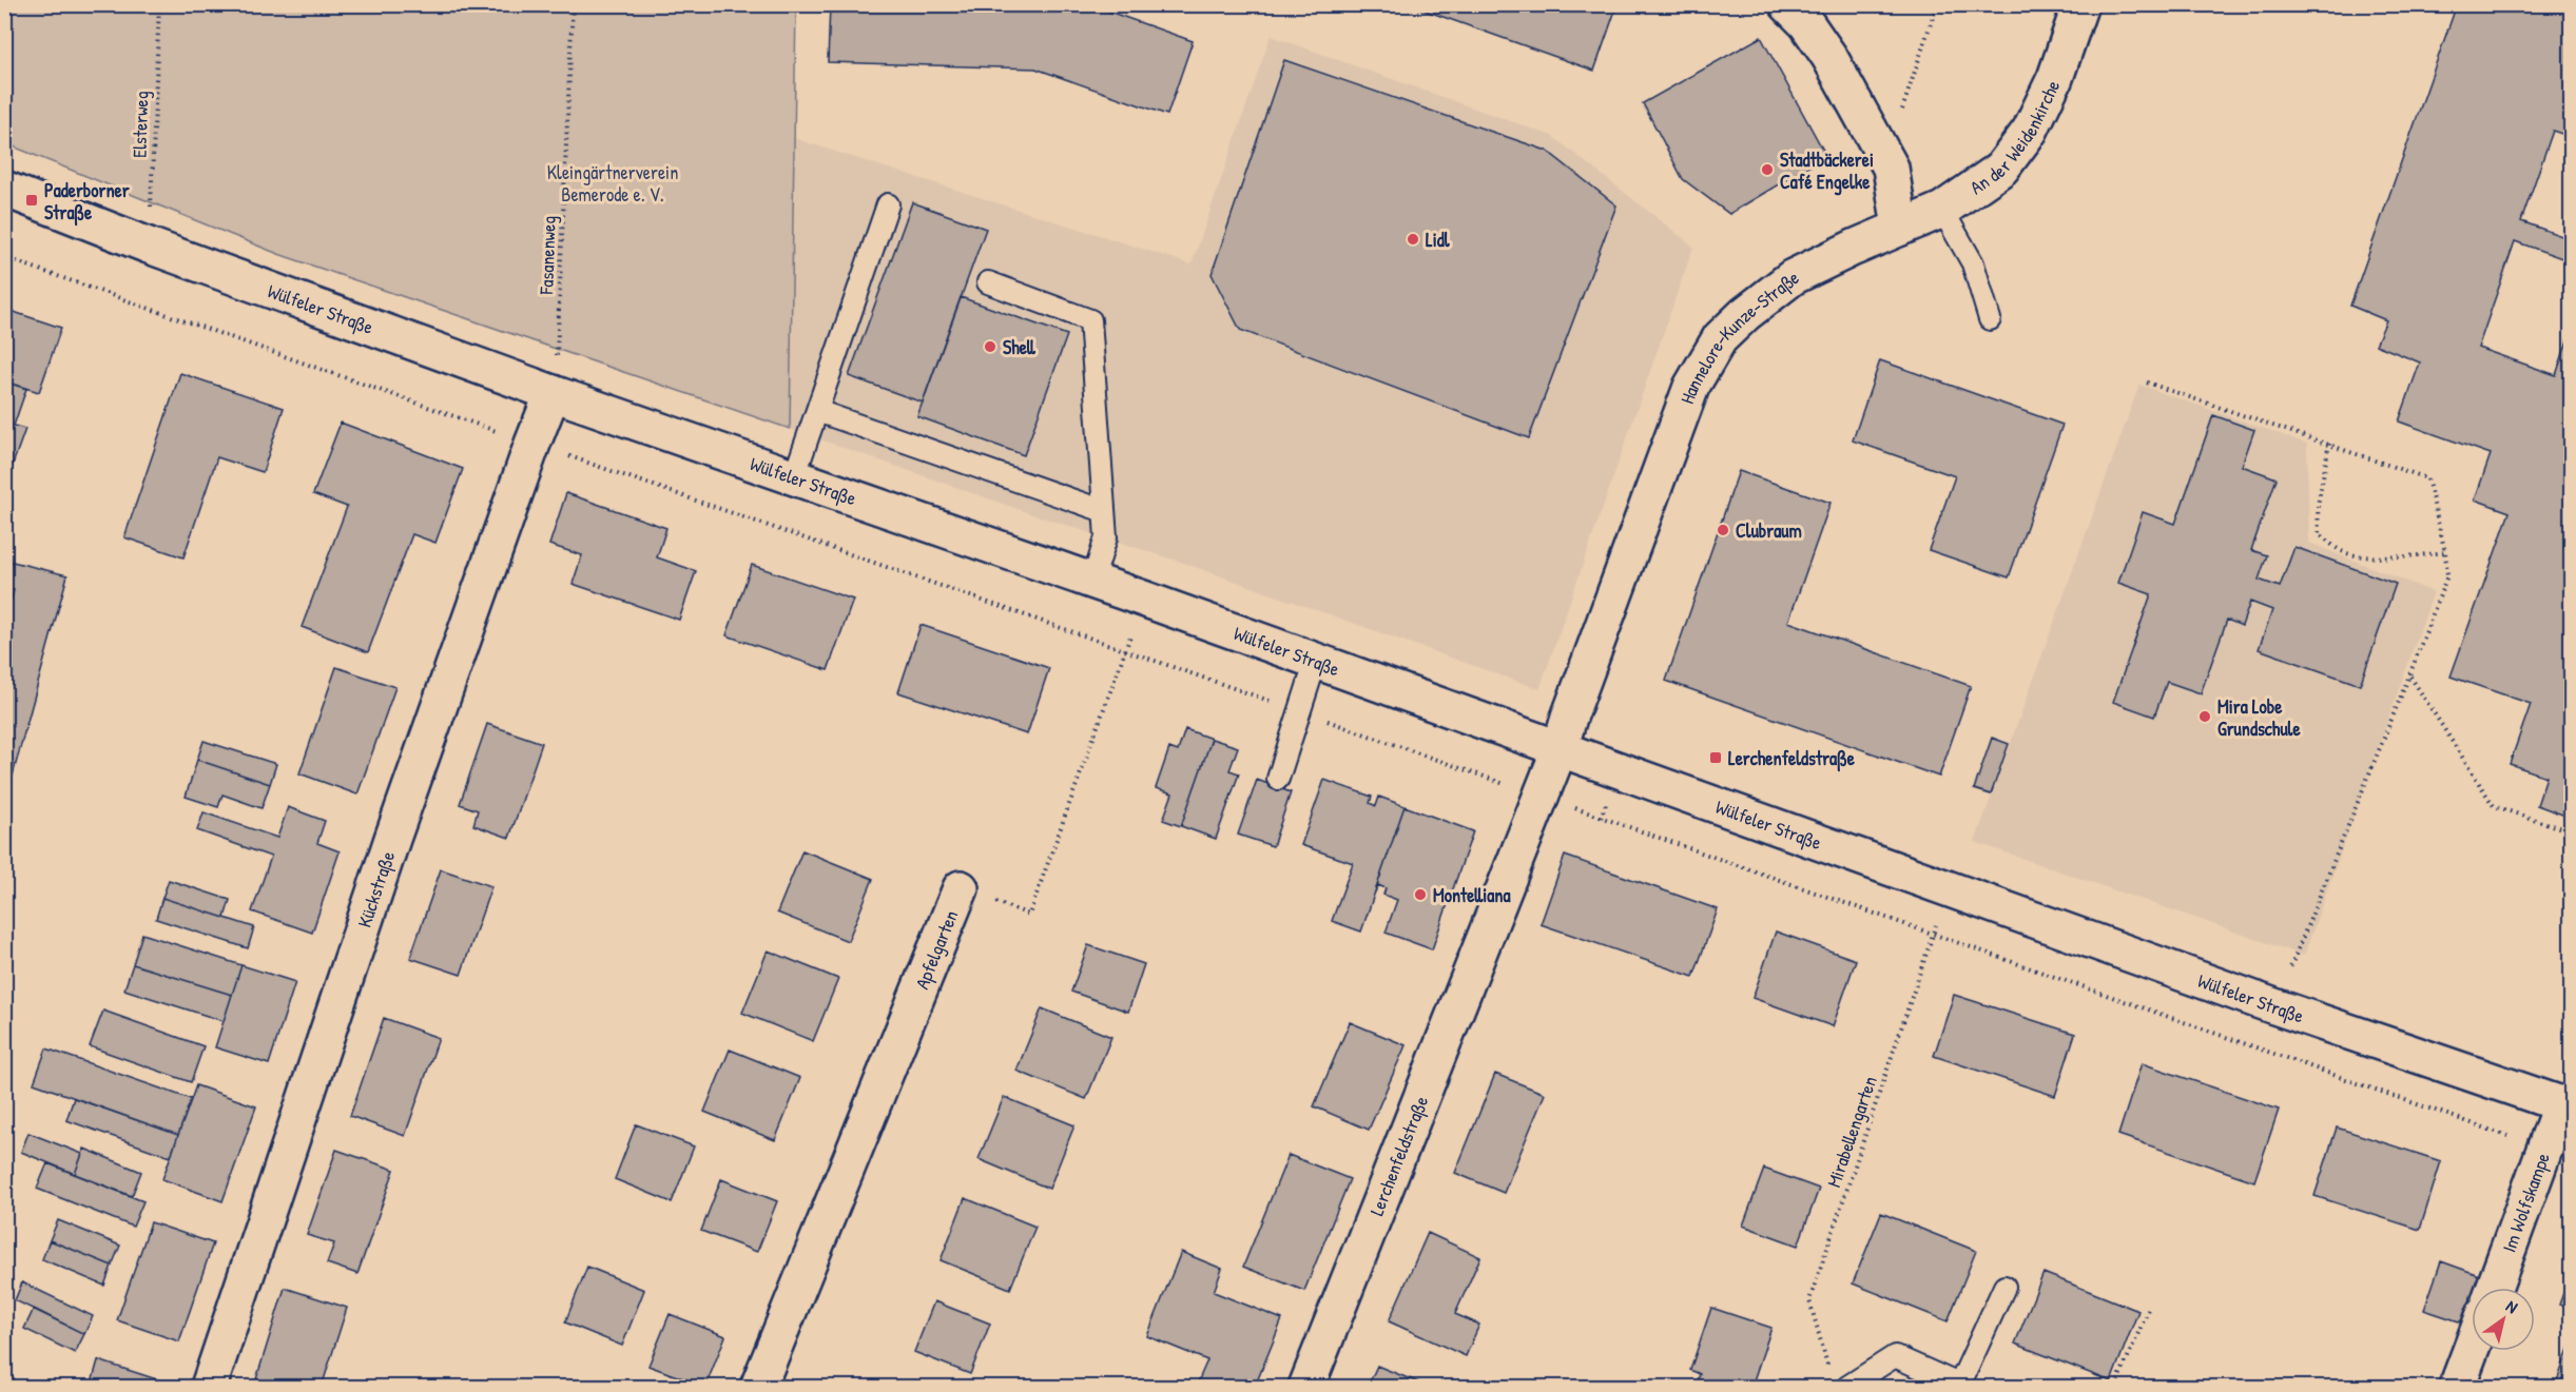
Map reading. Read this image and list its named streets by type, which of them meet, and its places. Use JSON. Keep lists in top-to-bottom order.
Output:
{
  "streets": {
    "street": [
      "An der Weidenkirche",
      "Wülfeler Straße",
      "Hannelore-Kunze-Straße",
      "Kückstraße",
      "Apfelgarten",
      "Lerchenfeldstraße",
      "Im Wolfskampe"
    ],
    "path": ["Elsterweg", "Fasanenweg", "Mirabellengarten"]
  },
  "crossings": [
    ["Elsterweg", "Wülfeler Straße"],
    ["An der Weidenkirche", "Hannelore-Kunze-Straße"],
    ["Fasanenweg", "Wülfeler Straße"],
    ["Fasanenweg", "Kückstraße"],
    ["Wülfeler Straße", "Hannelore-Kunze-Straße"],
    ["Wülfeler Straße", "Kückstraße"],
    ["Wülfeler Straße", "Apfelgarten"],
    ["Wülfeler Straße", "Mirabellengarten"],
    ["Wülfeler Straße", "Lerchenfeldstraße"],
    ["Wülfeler Straße", "Im Wolfskampe"],
    ["Hannelore-Kunze-Straße", "Lerchenfeldstraße"]
  ],
  "parks": ["Kleingärtnerverein Bemerode e. V."],
  "places": {
    "other": [
      "Stadtbäckerei Café Engelke",
      "Lidl",
      "Shell",
      "Clubraum",
      "Mira Lobe Grundschule",
      "Montelliana"
    ],
    "transit": ["Paderborner Straße", "Lerchenfeldstraße"]
  },
  "north": "top right"
}
